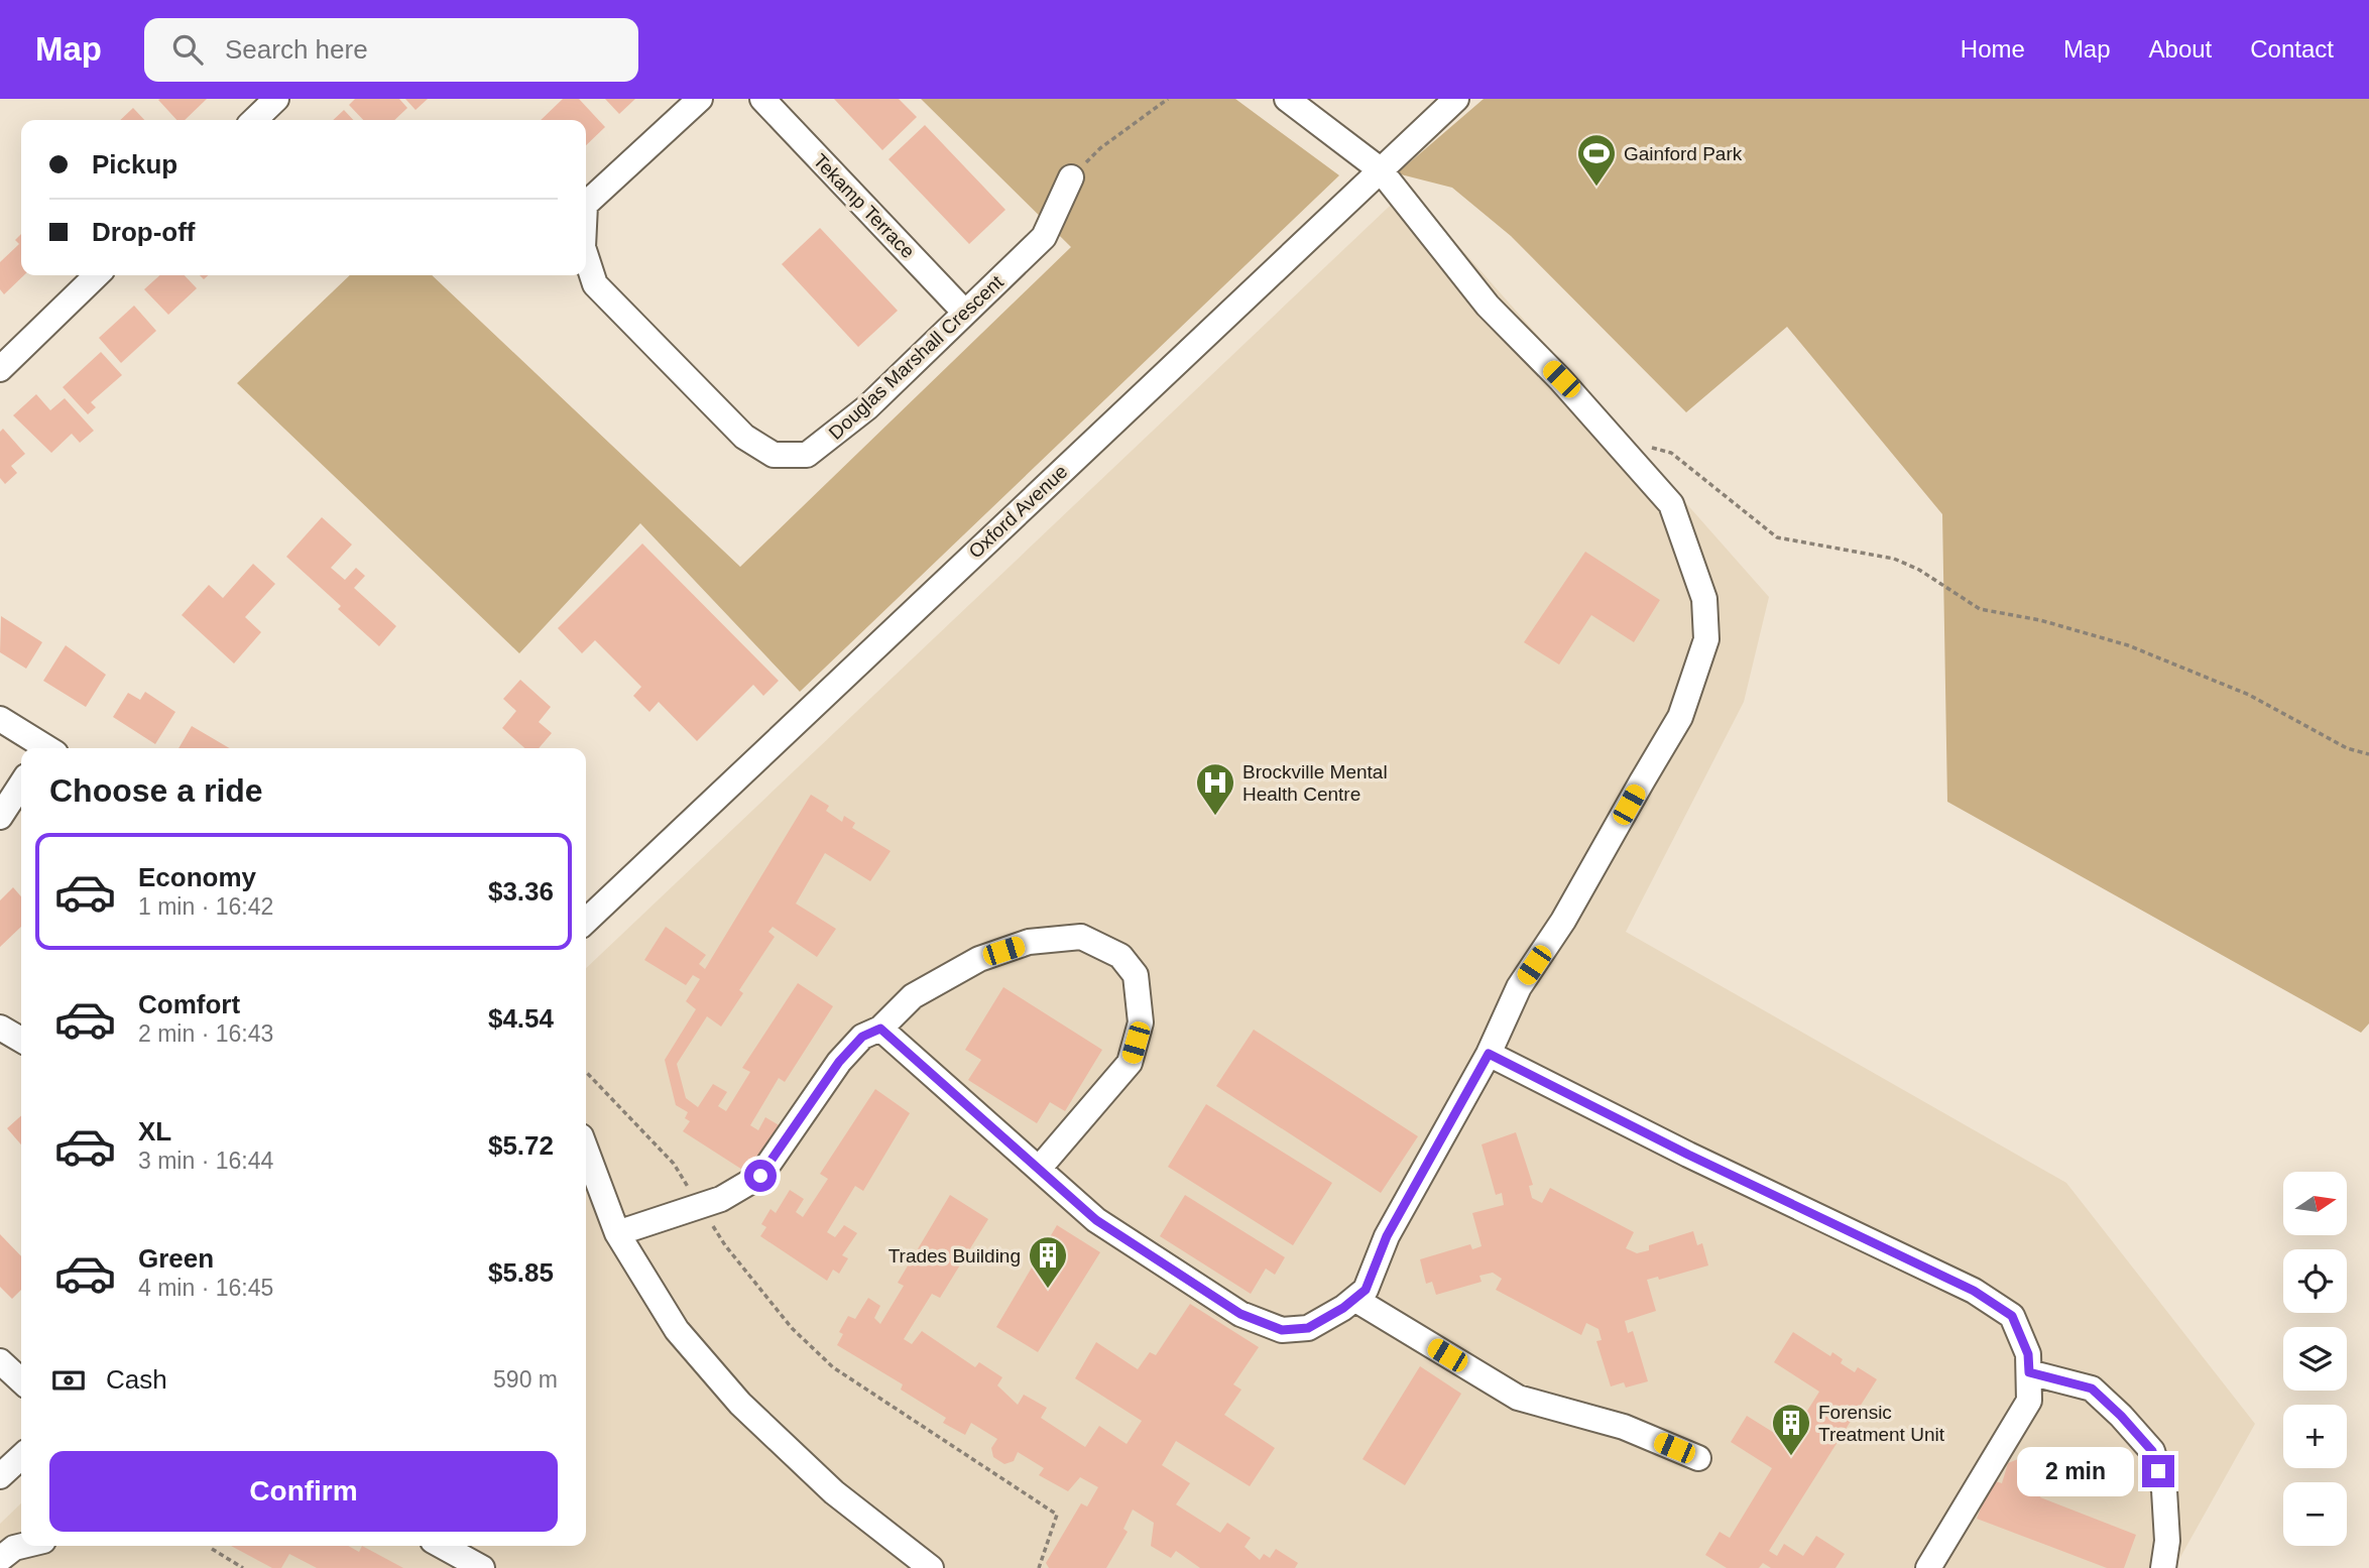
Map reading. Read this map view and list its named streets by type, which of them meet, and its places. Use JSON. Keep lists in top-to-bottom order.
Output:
{
  "streets": {
    "street": ["Tekamp Terrace", "Douglas Marshall Crescent", "Oxford Avenue"]
  },
  "crossings": [
    ["Tekamp Terrace", "Douglas Marshall Crescent"]
  ],
  "places": {
    "sports": ["Gainford Park"],
    "hospital": ["Brockville Mental Health Centre"],
    "building": ["Trades Building", "Forensic Treatment Unit"]
  },
  "north": "right",
  "page": {
    "header": "Map",
    "search": "Search here",
    "nav": [
      "Home",
      "Map",
      "About",
      "Contact"
    ],
    "banner": ["Pickup", "Drop-off"],
    "heading": "Choose a ride",
    "list": [
      {
        "name": "Economy",
        "note": "1 min · 16:42",
        "value": "$3.36"
      },
      {
        "name": "Comfort",
        "note": "2 min · 16:43",
        "value": "$4.54"
      },
      {
        "name": "XL",
        "note": "3 min · 16:44",
        "value": "$5.72"
      },
      {
        "name": "Green",
        "note": "4 min · 16:45",
        "value": "$5.85"
      }
    ],
    "map_buttons": ["+", "−"],
    "pay": ["Cash", "590 m"],
    "buttons": "Confirm",
    "bubble": "2 min"
  }
}
